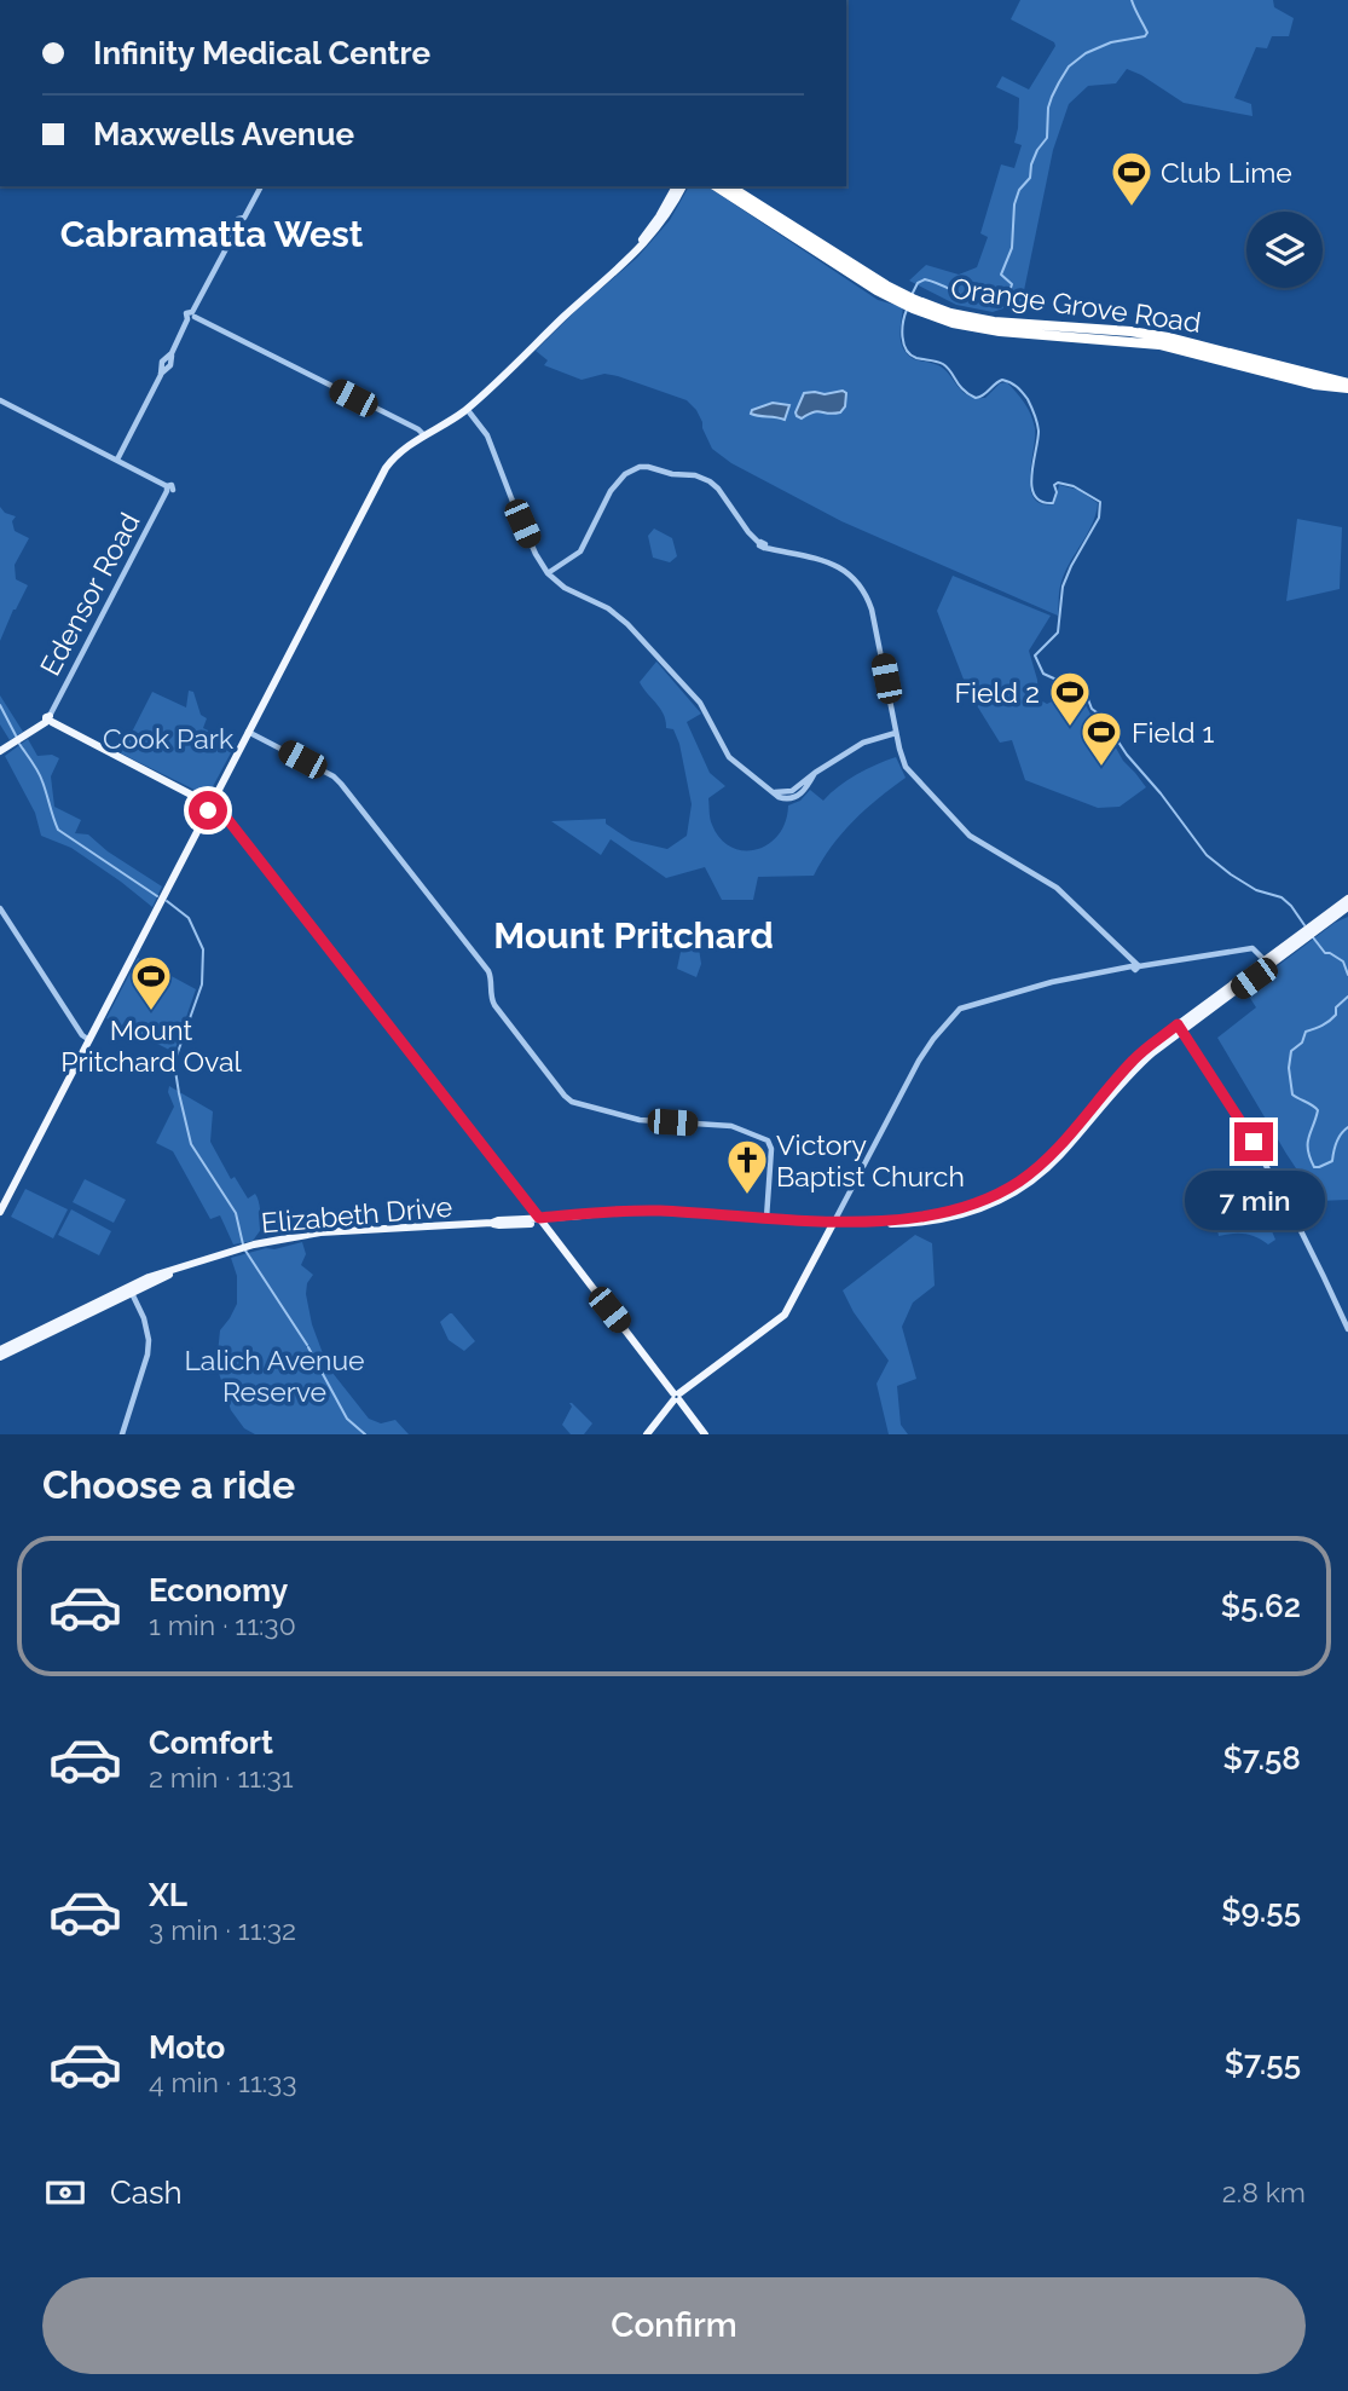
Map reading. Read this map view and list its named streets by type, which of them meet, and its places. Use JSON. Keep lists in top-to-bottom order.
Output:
{
  "streets": {
    "highway": ["Orange Grove Road"],
    "main road": ["Elizabeth Drive"],
    "street": ["Edensor Road"]
  },
  "districts": ["Cabramatta West", "Mount Pritchard"],
  "parks": ["Cook Park", "Lalich Avenue Reserve"],
  "places": {
    "sports": [
      "Club Lime",
      "Field 2",
      "Field 1",
      "Mount Pritchard Oval"
    ],
    "church": ["Victory Baptist Church"]
  },
  "page": {
    "banner": ["Infinity Medical Centre", "Maxwells Avenue"],
    "bubble": "7 min",
    "heading": "Choose a ride",
    "list": [
      {
        "name": "Economy",
        "note": "1 min · 11:30",
        "value": "$5.62"
      },
      {
        "name": "Comfort",
        "note": "2 min · 11:31",
        "value": "$7.58"
      },
      {
        "name": "XL",
        "note": "3 min · 11:32",
        "value": "$9.55"
      },
      {
        "name": "Moto",
        "note": "4 min · 11:33",
        "value": "$7.55"
      }
    ],
    "pay": ["Cash", "2.8 km"],
    "buttons": "Confirm"
  }
}
